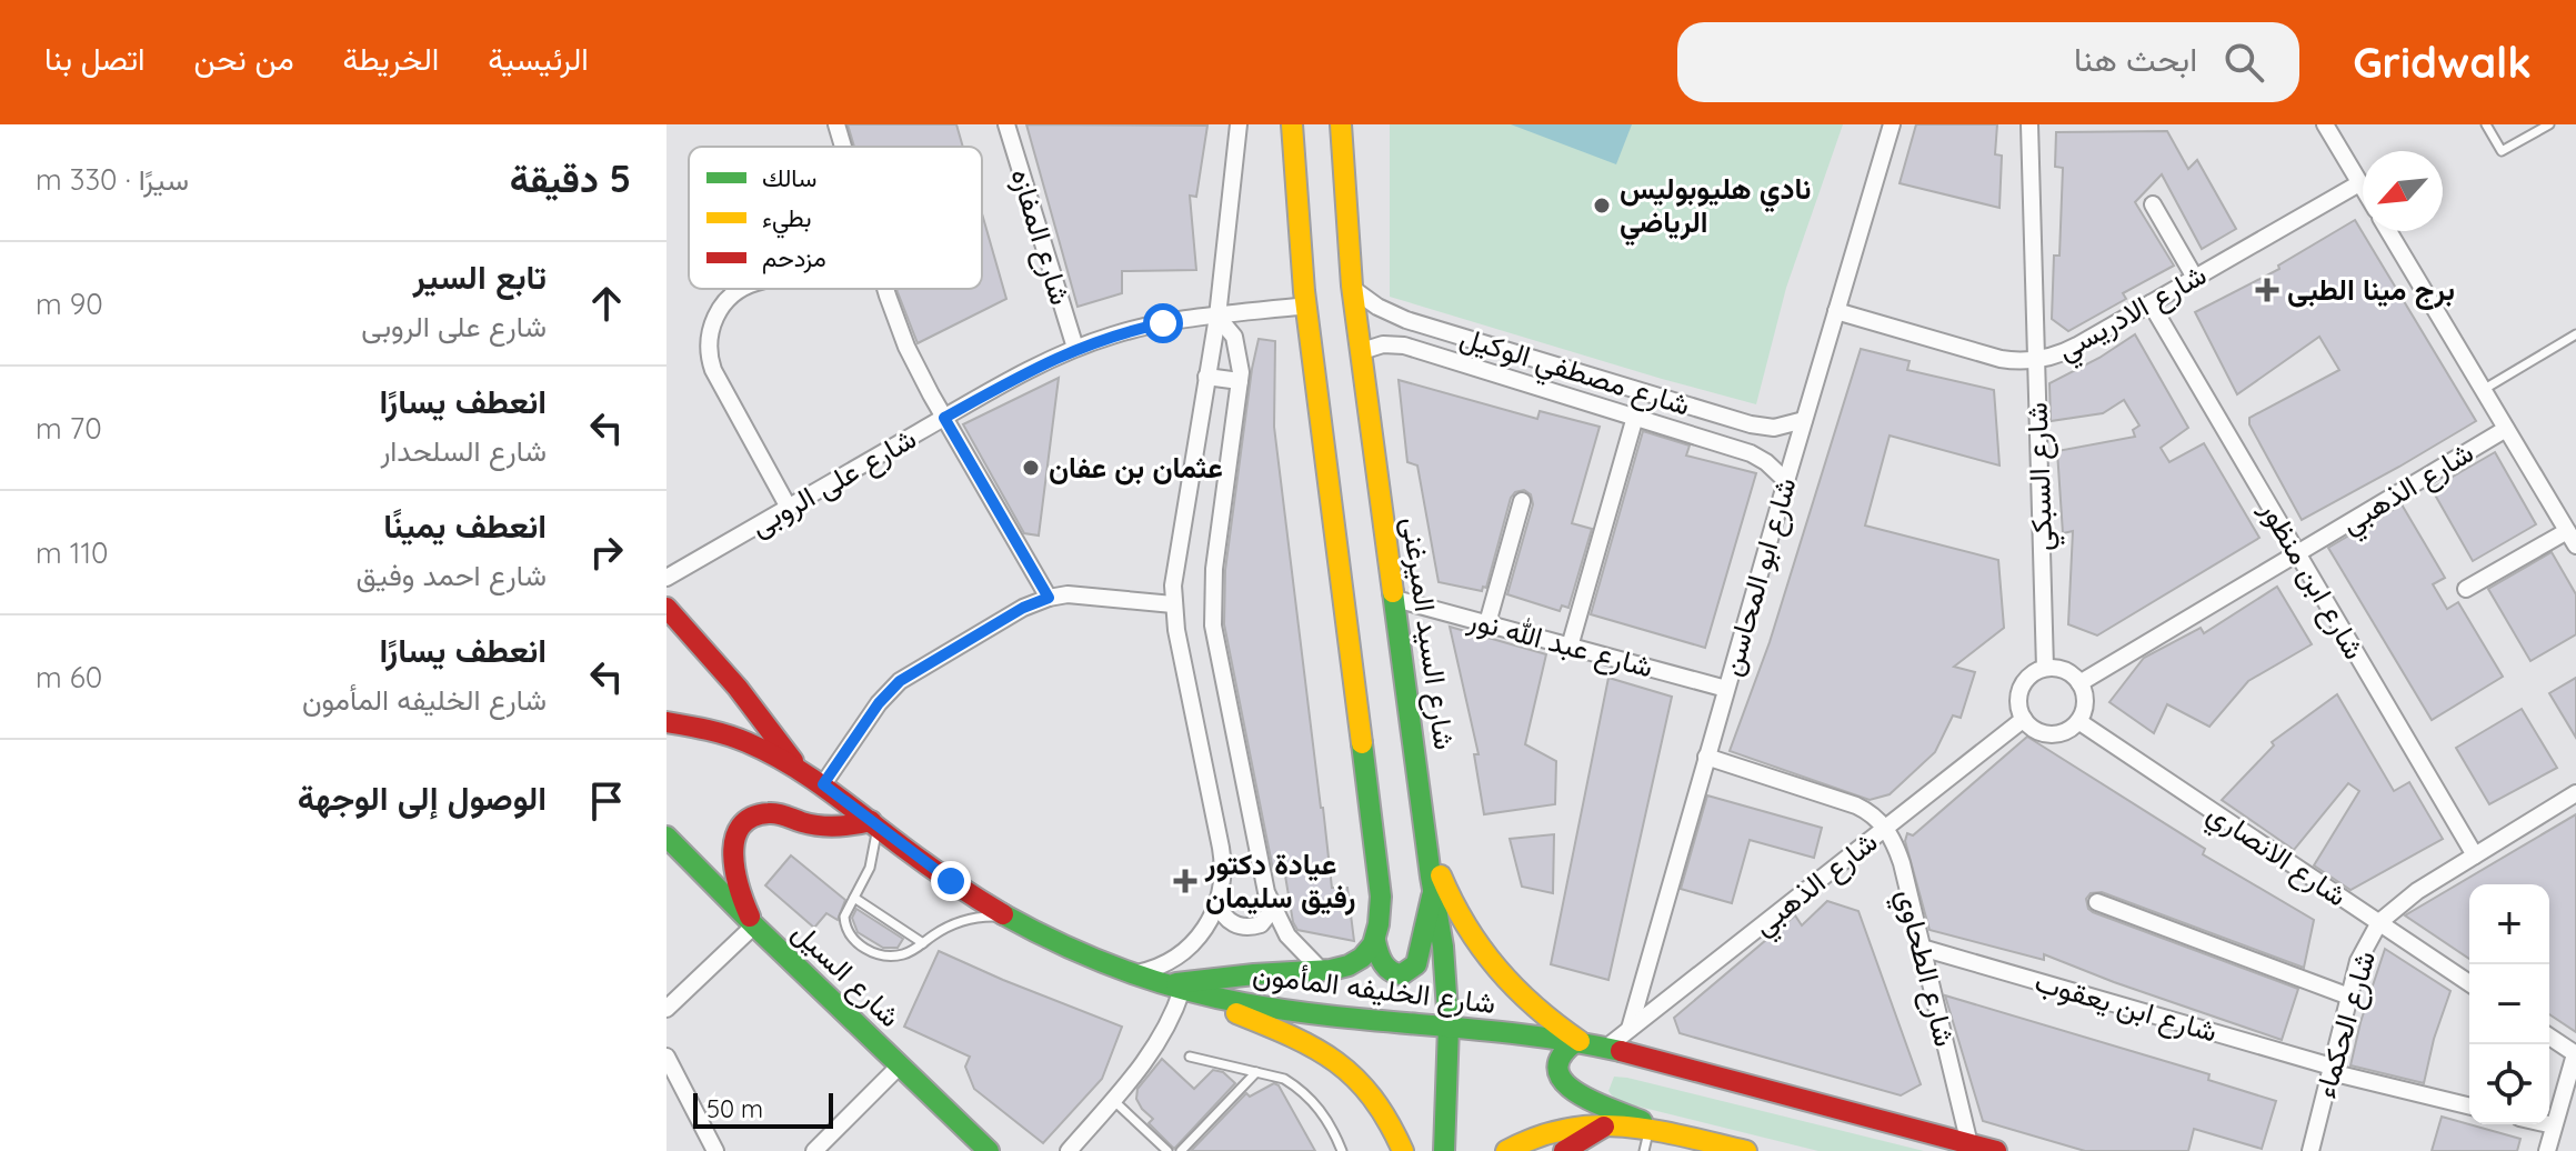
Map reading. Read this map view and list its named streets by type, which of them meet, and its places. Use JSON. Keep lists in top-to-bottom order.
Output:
{
  "streets": {
    "main road": ["شارع السيد الميرغنى", "شارع السيل", "شارع الخليفه المأمون"],
    "street": [
      "شارع المفازه",
      "شارع الادريسي",
      "شارع مصطفي الوكيل",
      "شارع السبكي",
      "شارع على الروبى",
      "شارع الذهبي",
      "شارع ابو المحاسن",
      "شارع ابن منظور",
      "شارع عبد الله نور",
      "شارع الانصاري",
      "شارع الطحاوي",
      "شارع ابن يعقوب",
      "شارع الحكماء"
    ]
  },
  "crossings": [
    ["شارع المفازه", "شارع على الروبى"],
    ["شارع الادريسي", "شارع السبكي"],
    ["شارع الادريسي", "شارع ابو المحاسن"],
    ["شارع الادريسي", "شارع ابن منظور"],
    ["شارع مصطفي الوكيل", "شارع ابو المحاسن"],
    ["شارع مصطفي الوكيل", "شارع السيد الميرغنى"],
    ["شارع السبكي", "شارع الذهبي"],
    ["شارع السبكي", "شارع الانصاري"],
    ["شارع الذهبي", "شارع ابو المحاسن"],
    ["شارع الذهبي", "شارع ابن منظور"],
    ["شارع الذهبي", "شارع الانصاري"],
    ["شارع الذهبي", "شارع الطحاوي"],
    ["شارع الذهبي", "شارع الخليفه المأمون"],
    ["شارع ابو المحاسن", "شارع عبد الله نور"],
    ["شارع ابن منظور", "شارع الحكماء"],
    ["شارع السيد الميرغنى", "شارع عبد الله نور"],
    ["شارع السيد الميرغنى", "شارع الخليفه المأمون"],
    ["شارع الانصاري", "شارع الحكماء"],
    ["شارع الطحاوي", "شارع الخليفه المأمون"],
    ["شارع الطحاوي", "شارع ابن يعقوب"],
    ["شارع ابن يعقوب", "شارع الحكماء"]
  ],
  "places": {
    "other": ["نادي هليوبوليس الرياضي", "عثمان بن عفان"],
    "health": ["برج مينا الطبى", "عيادة دكتور رفيق سليمان"]
  },
  "legend": ["سالك", "بطيء", "مزدحم"],
  "scale_bar": "50 m",
  "north": "bottom left",
  "page": {
    "header": "Gridwalk",
    "search": "ابحث هنا",
    "nav": [
      "الرئيسية",
      "الخريطة",
      "من نحن",
      "اتصل بنا"
    ],
    "heading": ["5 دقيقة", "سيرًا · 330 m"],
    "list": [
      ["تابع السير", "شارع على الروبى", "90 m"],
      ["انعطف يسارًا", "شارع السلحدار", "70 m"],
      ["انعطف يمينًا", "شارع احمد وفيق", "110 m"],
      ["انعطف يسارًا", "شارع الخليفه المأمون", "60 m"],
      "الوصول إلى الوجهة"
    ],
    "map_buttons": ["+", "−"],
    "scale": "50 m"
  }
}
